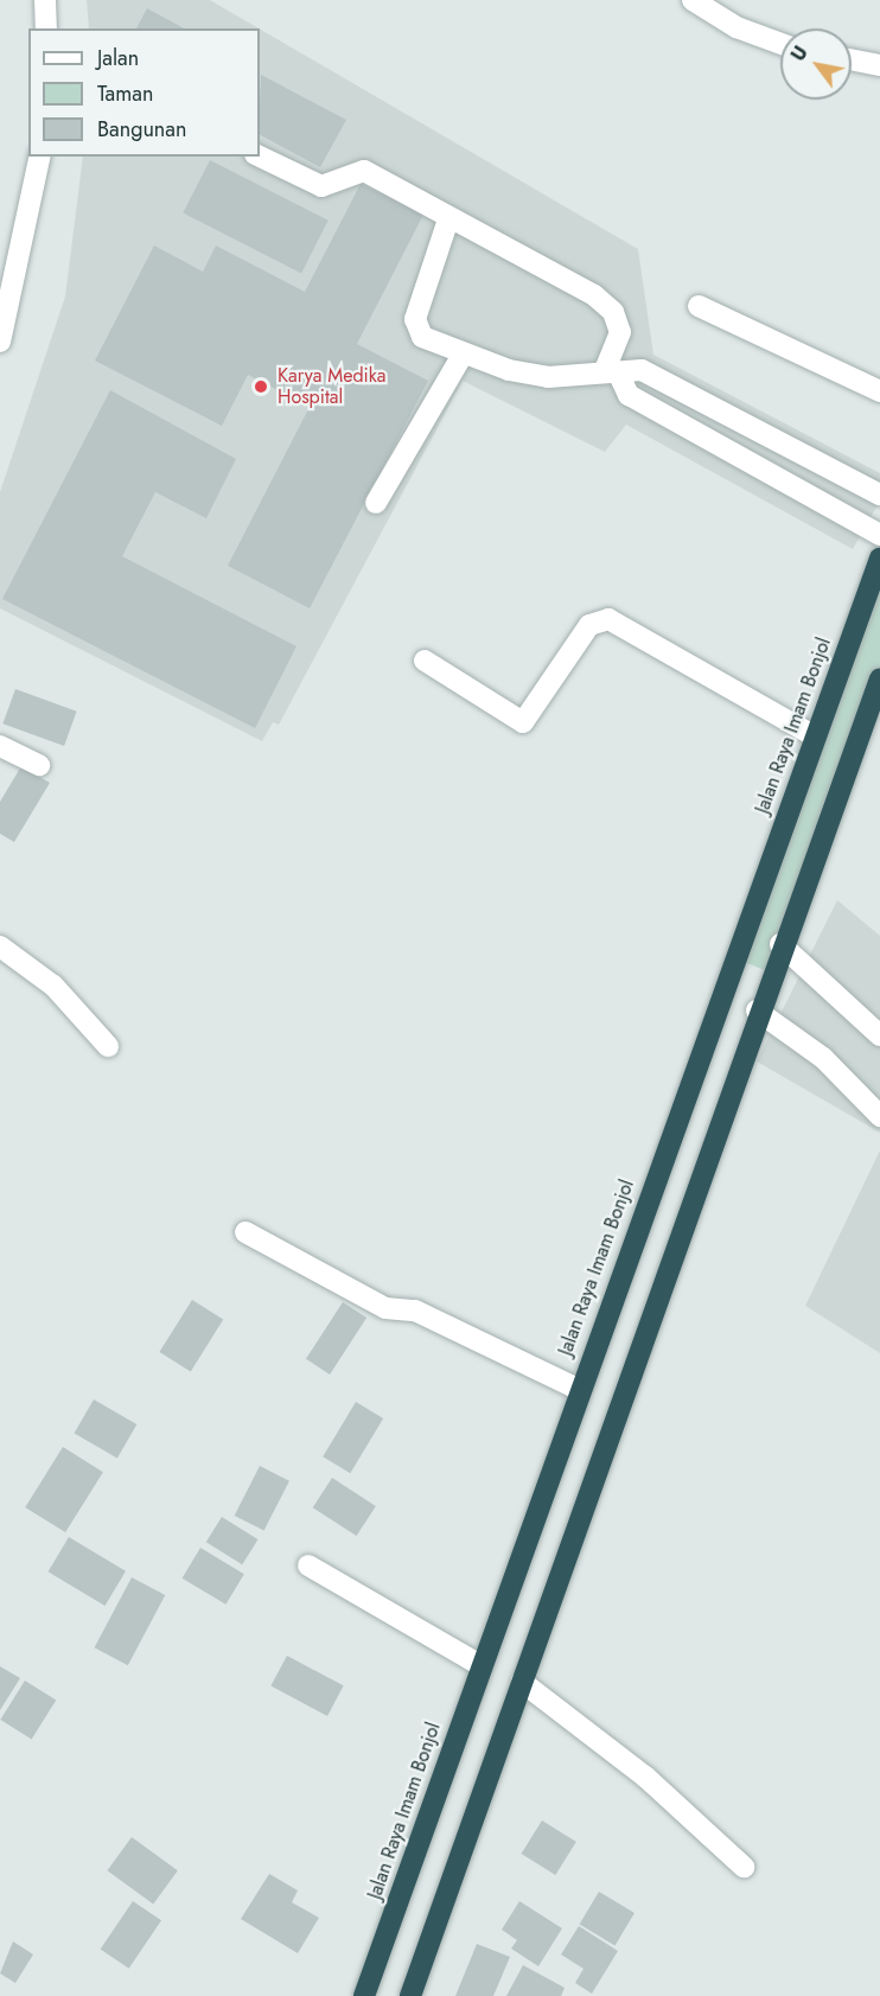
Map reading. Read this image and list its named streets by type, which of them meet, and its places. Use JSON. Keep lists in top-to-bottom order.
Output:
{
  "streets": {
    "highway": ["Jalan Raya Imam Bonjol"]
  },
  "places": ["Karya Medika Hospital"],
  "legend": ["Jalan", "Taman", "Bangunan"],
  "north": "top left"
}
